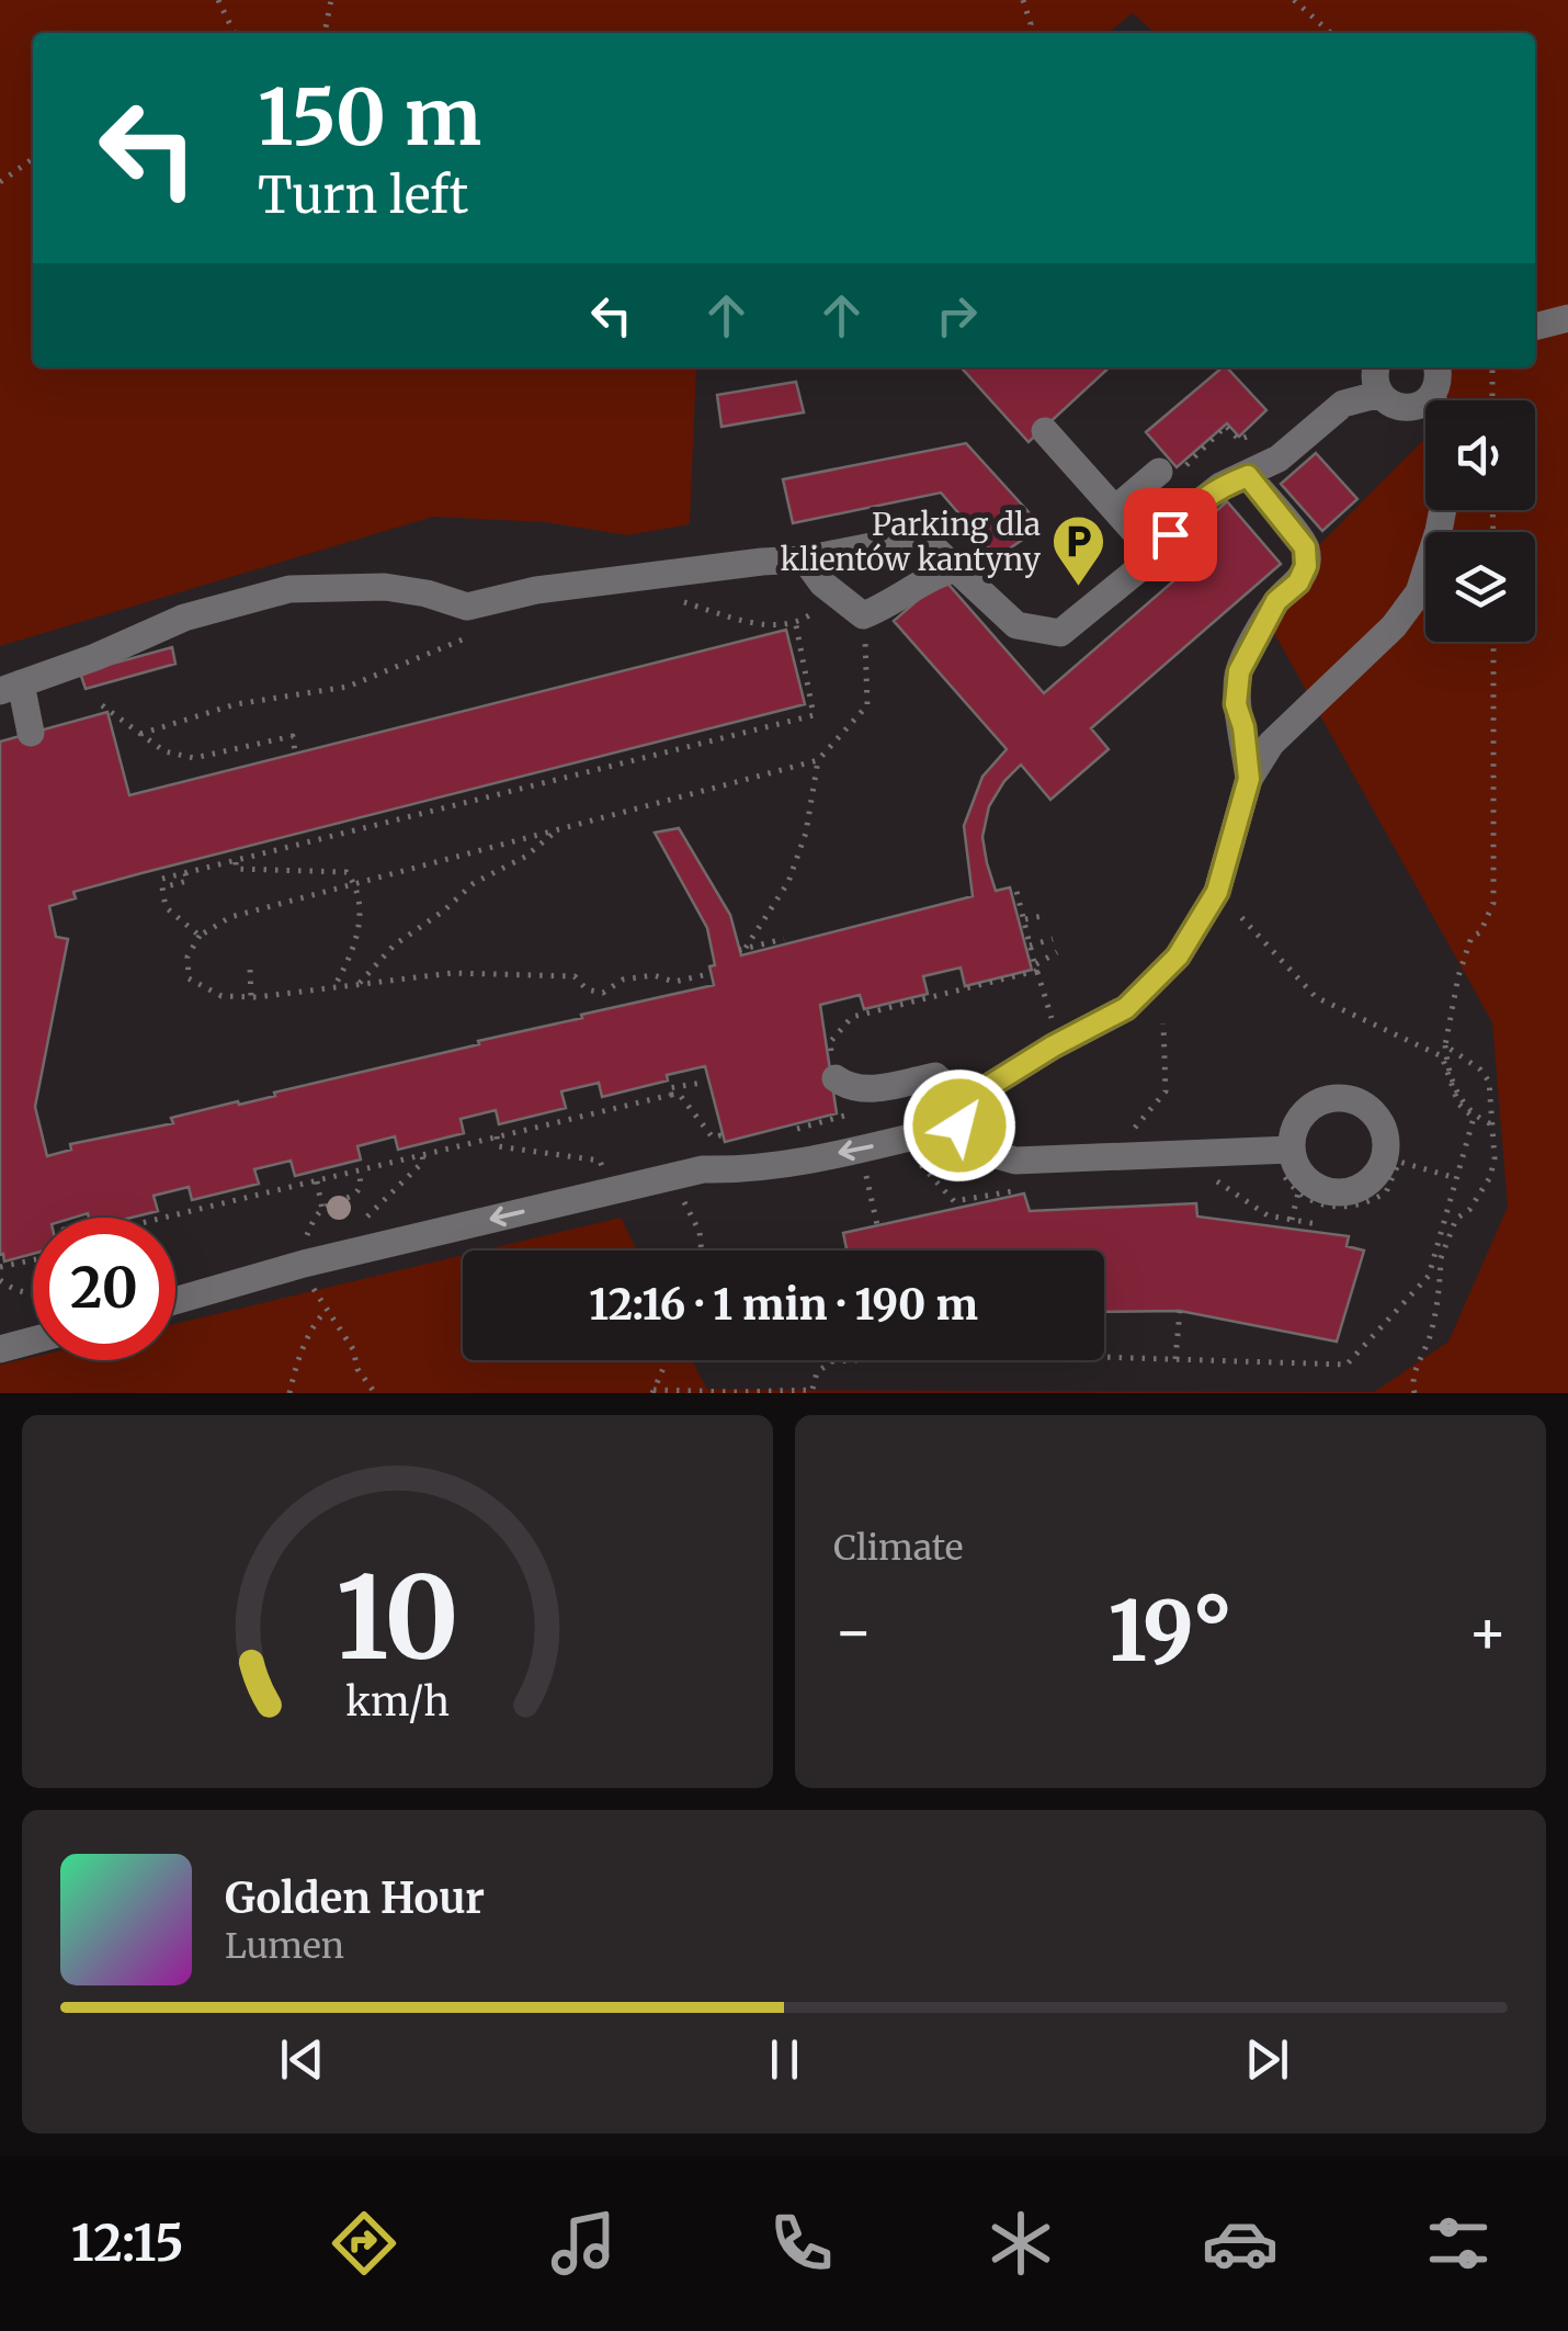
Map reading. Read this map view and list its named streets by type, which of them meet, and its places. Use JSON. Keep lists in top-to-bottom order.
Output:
{
  "places": {
    "parking": ["Parking dla klientów kantyny"]
  },
  "page": {
    "turn": ["150 m", "Turn left"],
    "limit": "20",
    "trip": "12:16 · 1 min · 190 m",
    "tile": "Climate",
    "heat": ["−", "19°", "+"],
    "song": ["Golden Hour", "Lumen"],
    "tabs": "12:15",
    "gauge": ["10", "km/h"]
  }
}
